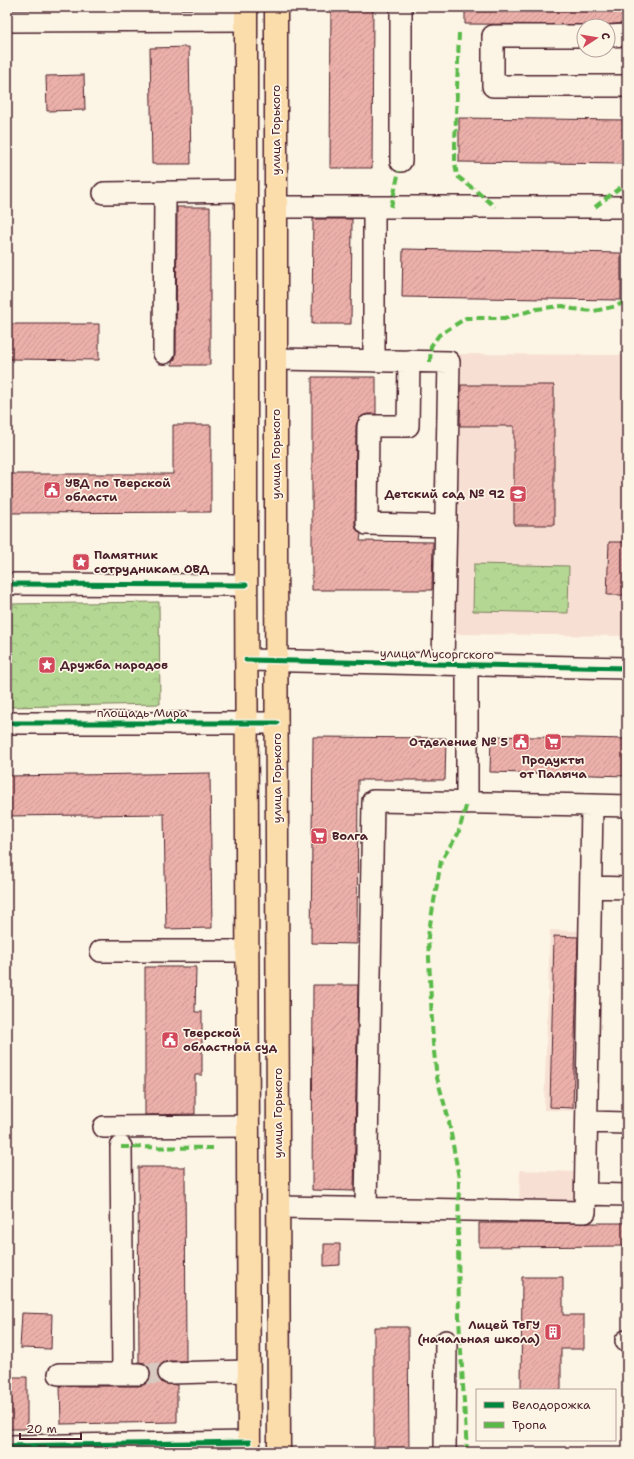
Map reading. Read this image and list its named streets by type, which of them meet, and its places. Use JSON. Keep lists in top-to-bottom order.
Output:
{
  "streets": {
    "main road": ["улица Горького"],
    "street": ["улица Мусоргского", "площадь Мира"]
  },
  "crossings": [
    ["улица Горького", "улица Мусоргского"],
    ["улица Горького", "площадь Мира"]
  ],
  "places": {
    "public building": ["УВД по Тверской области", "Отделение № 5", "Тверской областной суд"],
    "school or university": ["Детский сад № 92"],
    "place": ["Памятник сотрудникам ОВД", "Дружба народов"],
    "supermarket": ["Продукты от Палыча", "Волга"],
    "building": ["Лицей ТвГУ (начальная школа)"]
  },
  "legend": ["Велодорожка", "Тропа"],
  "scale_bar": "20 m",
  "north": "right"
}
